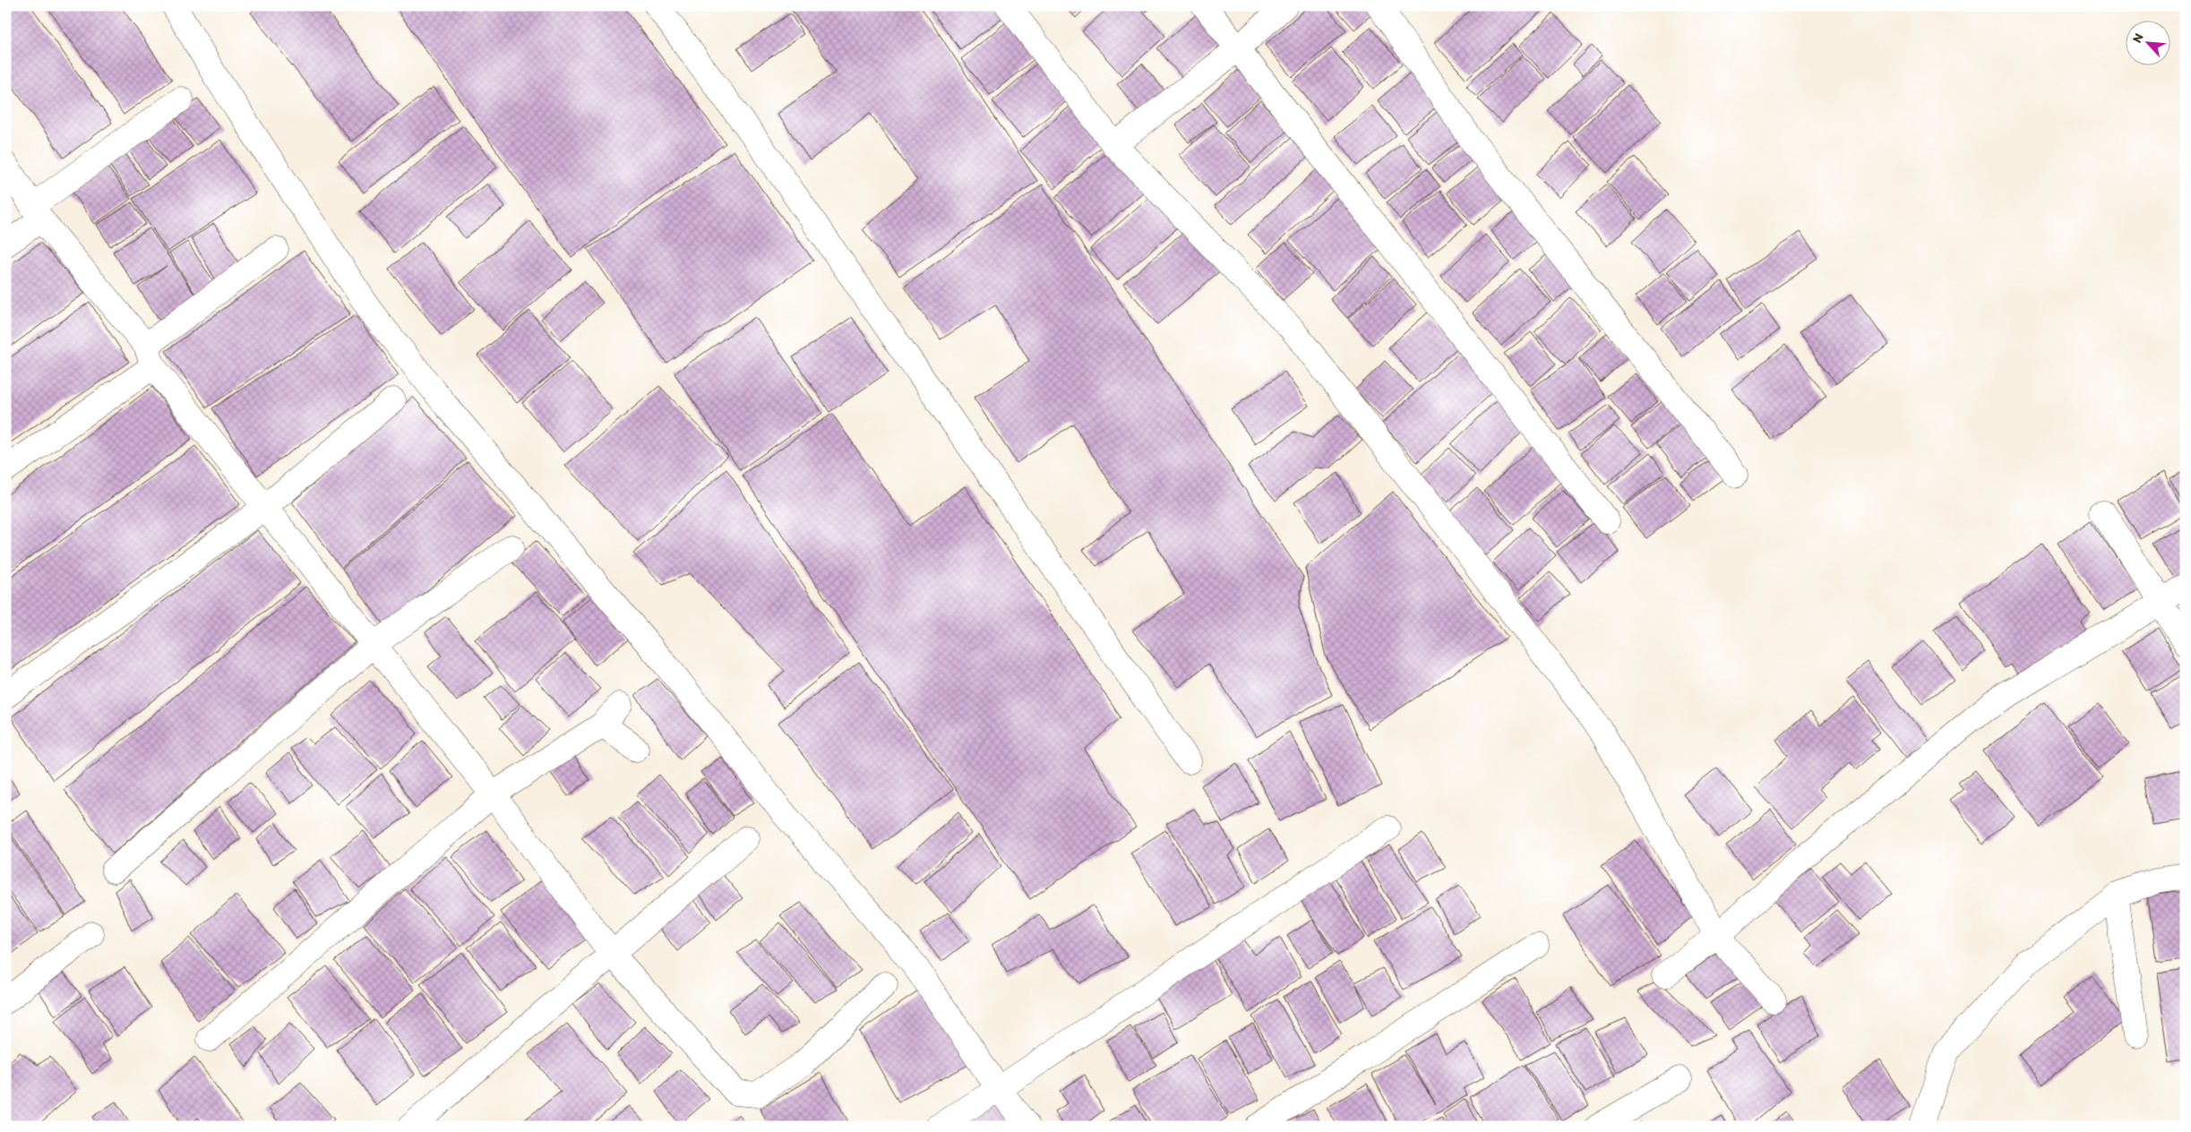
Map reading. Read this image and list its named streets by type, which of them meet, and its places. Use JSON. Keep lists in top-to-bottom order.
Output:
{
  "north": "top left"
}
